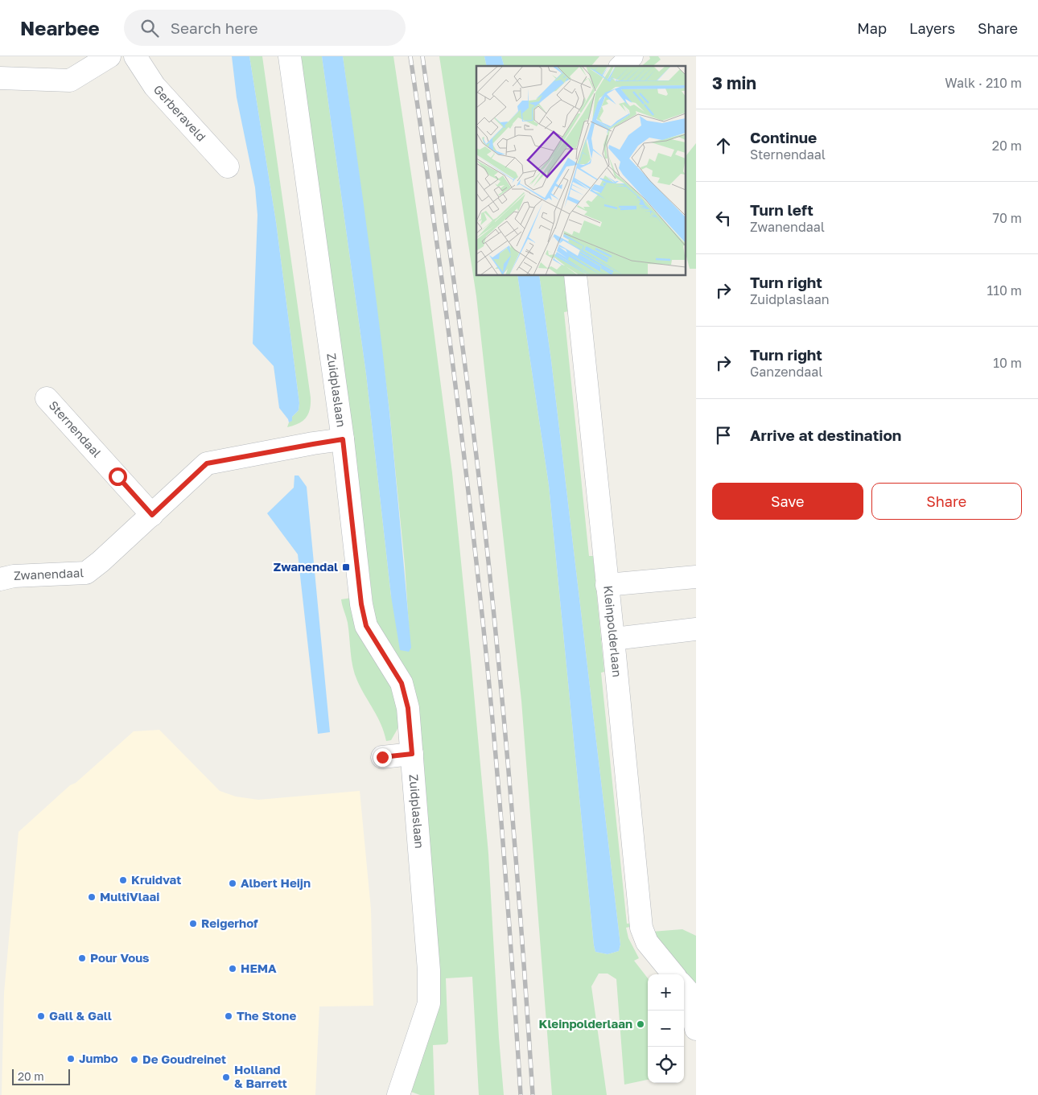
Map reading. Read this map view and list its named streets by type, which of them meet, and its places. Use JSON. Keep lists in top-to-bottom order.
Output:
{
  "streets": {
    "street": [
      "Gerberaveld",
      "Zuidplaslaan",
      "Sternendaal",
      "Zwanendaal",
      "Kleinpolderlaan"
    ]
  },
  "crossings": [
    ["Zuidplaslaan", "Zwanendaal"],
    ["Sternendaal", "Zwanendaal"]
  ],
  "places": {
    "transit": ["Zwanendal"],
    "other": [
      "Kruidvat",
      "Albert Heijn",
      "MultiVlaai",
      "Reigerhof",
      "Pour Vous",
      "HEMA",
      "Gall & Gall",
      "The Stone",
      "Kleinpolderlaan",
      "Jumbo",
      "De Goudreinet",
      "Holland & Barrett"
    ]
  },
  "scale_bar": "20 m",
  "page": {
    "header": "Nearbee",
    "search": "Search here",
    "nav": ["Map", "Layers", "Share"],
    "heading": ["3 min", "Walk · 210 m"],
    "list": [
      ["Continue", "Sternendaal", "20 m"],
      ["Turn left", "Zwanendaal", "70 m"],
      ["Turn right", "Zuidplaslaan", "110 m"],
      ["Turn right", "Ganzendaal", "10 m"],
      "Arrive at destination"
    ],
    "buttons": ["Save", "Share"],
    "map_buttons": ["+", "−"],
    "scale": "20 m"
  }
}
